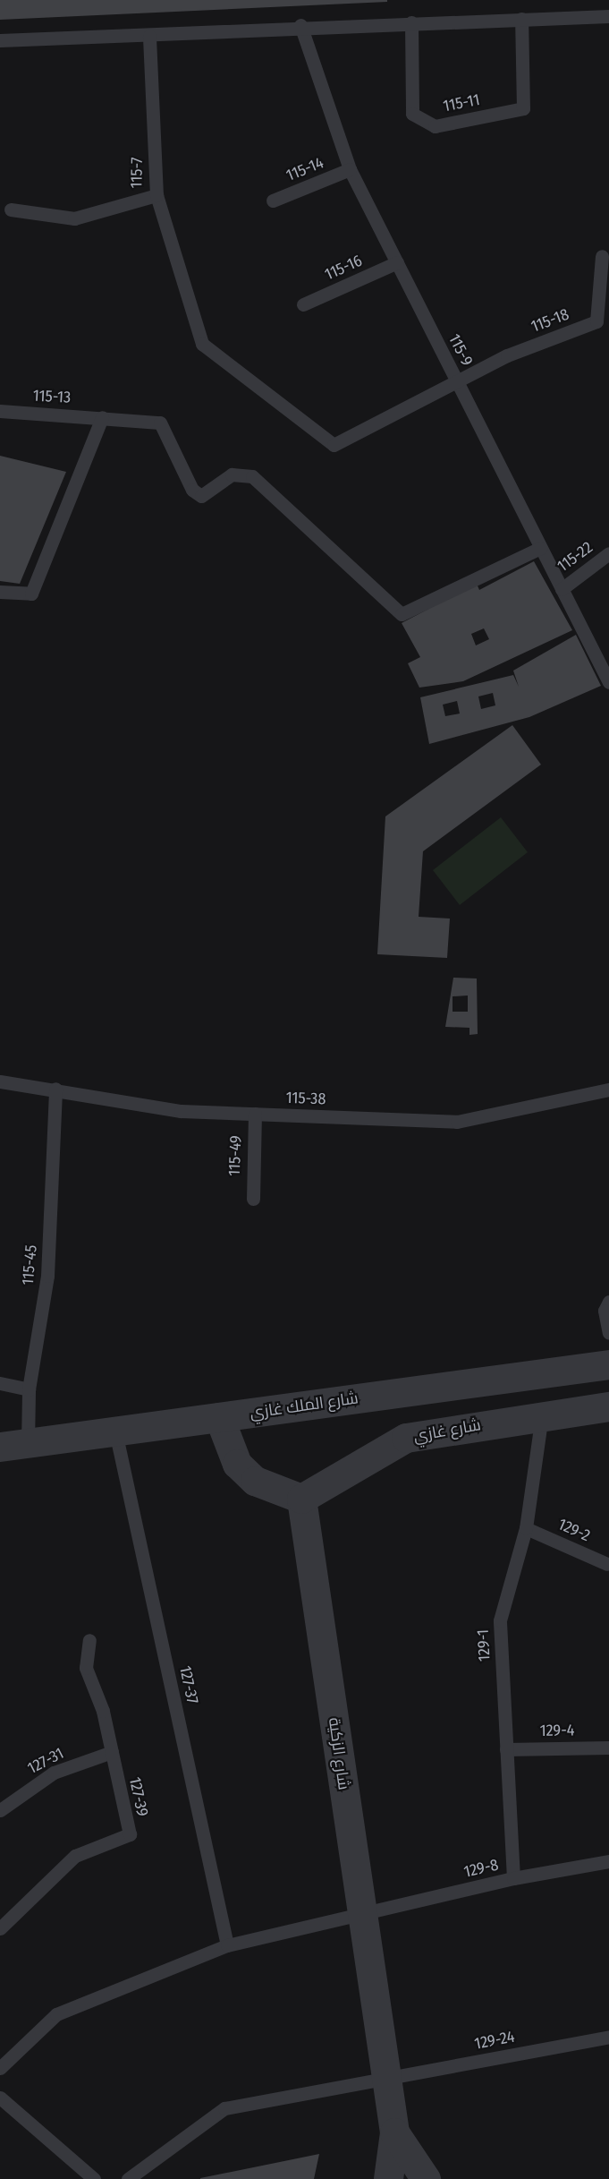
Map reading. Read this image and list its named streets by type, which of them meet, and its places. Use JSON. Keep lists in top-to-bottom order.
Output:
{
  "streets": {
    "street": ["شارع الملك غازي", "شارع غازي", "شارع الزكية"],
    "lane": [
      "115-11",
      "115-14",
      "115-7",
      "115-16",
      "115-18",
      "115-9",
      "115-13",
      "115-22",
      "115-38",
      "115-49",
      "115-45",
      "129-2",
      "129-1",
      "127-37",
      "129-4",
      "127-31",
      "127-39",
      "129-8",
      "129-24"
    ]
  },
  "crossings": [
    ["115-14", "115-9"],
    ["115-16", "115-9"],
    ["115-18", "115-9"],
    ["115-9", "115-13"],
    ["115-9", "115-22"],
    ["115-38", "115-49"],
    ["115-38", "115-45"],
    ["115-45", "شارع الملك غازي"],
    ["شارع الملك غازي", "127-37"],
    ["شارع غازي", "129-1"],
    ["شارع غازي", "شارع الزكية"],
    ["129-2", "129-1"],
    ["129-1", "129-4"],
    ["129-1", "129-8"],
    ["شارع الزكية", "129-8"],
    ["شارع الزكية", "129-24"],
    ["127-31", "127-39"]
  ]
}
